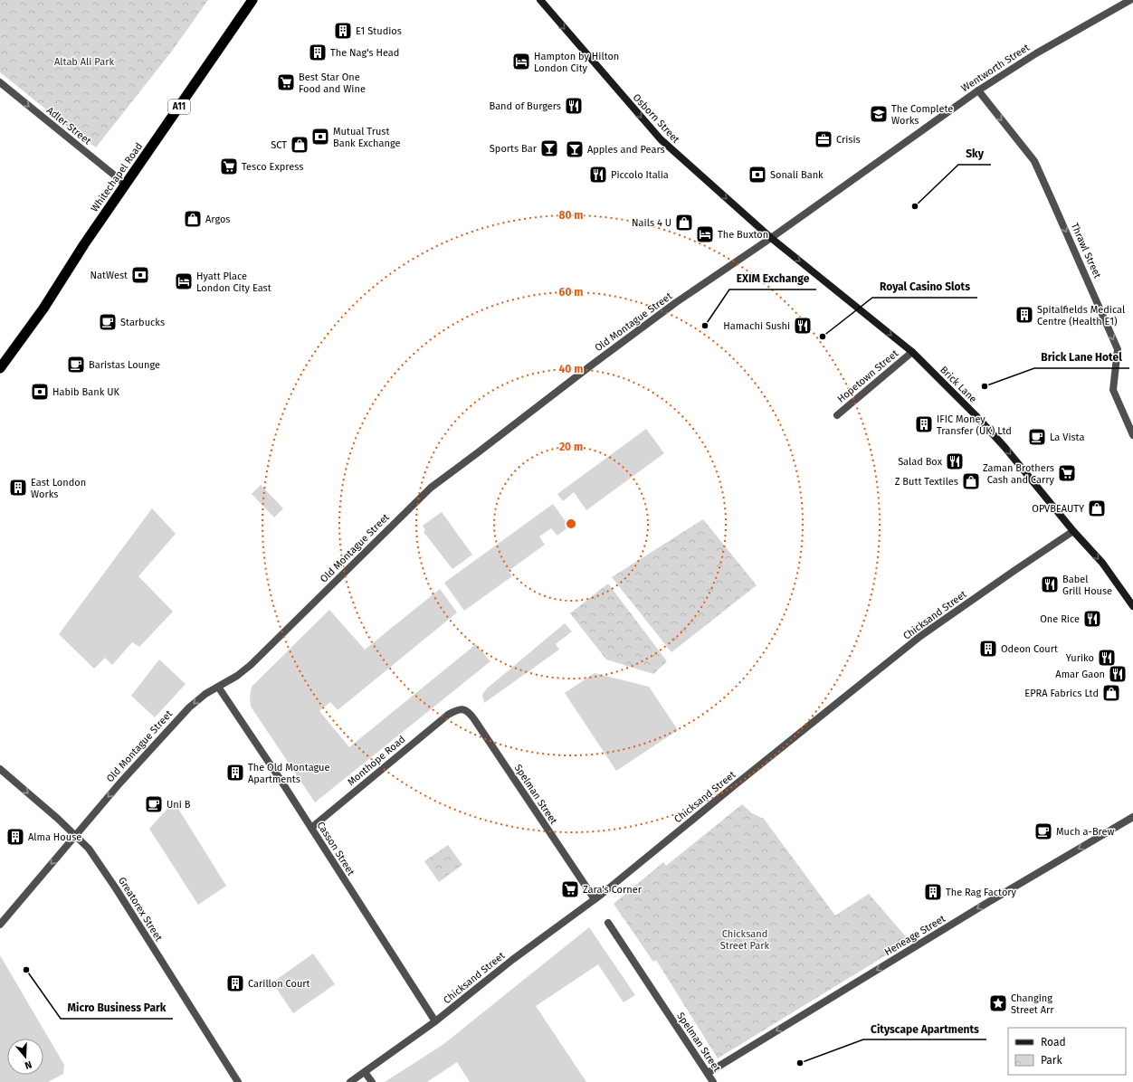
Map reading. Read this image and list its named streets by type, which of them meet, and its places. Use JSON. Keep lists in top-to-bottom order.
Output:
{
  "streets": {
    "highway": ["A11", "Whitechapel Road"],
    "main road": ["Osborn Street", "Brick Lane"],
    "street": [
      "Wentworth Street",
      "Adler Street",
      "Thrawl Street",
      "Old Montague Street",
      "Hopetown Street",
      "Chicksand Street",
      "Monthope Road",
      "Spelman Street",
      "Casson Street",
      "Greatorex Street",
      "Heneage Street"
    ]
  },
  "crossings": [
    ["Wentworth Street", "Osborn Street"],
    ["Wentworth Street", "Thrawl Street"],
    ["Wentworth Street", "Old Montague Street"],
    ["Wentworth Street", "Brick Lane"],
    ["Osborn Street", "Old Montague Street"],
    ["Osborn Street", "Brick Lane"],
    ["Adler Street", "Whitechapel Road"],
    ["Old Montague Street", "Brick Lane"],
    ["Old Montague Street", "Casson Street"],
    ["Old Montague Street", "Greatorex Street"],
    ["Hopetown Street", "Brick Lane"],
    ["Brick Lane", "Chicksand Street"],
    ["Chicksand Street", "Spelman Street"],
    ["Chicksand Street", "Casson Street"],
    ["Monthope Road", "Spelman Street"],
    ["Monthope Road", "Casson Street"],
    ["Spelman Street", "Heneage Street"]
  ],
  "one_way": [
    "Osborn Street",
    "Adler Street",
    "Thrawl Street",
    "Brick Lane",
    "Heneage Street"
  ],
  "parks": ["Altab Ali Park", "Chicksand Street Park"],
  "places": {
    "building": [
      "E1 Studios",
      "The Nag's Head",
      "Spitalfields Medical Centre (Health E1)",
      "IFIC Money Transfer (UK) Ltd",
      "East London Works",
      "Odeon Court",
      "The Old Montague Apartments",
      "Alma House",
      "The Rag Factory",
      "Carillon Court"
    ],
    "hotel": ["Hampton by Hilton London City", "The Buxton", "Hyatt Place London City East"],
    "supermarket": [
      "Best Star One Food and Wine",
      "Tesco Express",
      "Zaman Brothers Cash and Carry",
      "Zara's Corner"
    ],
    "restaurant": [
      "Band of Burgers",
      "Piccolo Italia",
      "Hamachi Sushi",
      "Salad Box",
      "Babel Grill House",
      "One Rice",
      "Yuriko",
      "Amar Gaon"
    ],
    "school or university": ["The Complete Works"],
    "bank": [
      "Mutual Trust Bank Exchange",
      "Sonali Bank",
      "NatWest",
      "Habib Bank UK"
    ],
    "office": ["Crisis"],
    "shop": [
      "SCT",
      "Argos",
      "Nails 4 U",
      "Z Butt Textiles",
      "OPVBEAUTY",
      "EPRA Fabrics Ltd"
    ],
    "bar": ["Sports Bar", "Apples and Pears"],
    "other": [
      "Sky",
      "EXIM Exchange",
      "Royal Casino Slots",
      "Brick Lane Hotel",
      "Micro Business Park",
      "Cityscape Apartments"
    ],
    "cafe": [
      "Starbucks",
      "Baristas Lounge",
      "La Vista",
      "Uni B",
      "Much a-Brew"
    ],
    "place": ["Changing Street Arr"]
  },
  "legend": ["Road", "Park"],
  "north": "bottom",
  "rings": [
    "80 m",
    "60 m",
    "40 m",
    "20 m"
  ]
}
